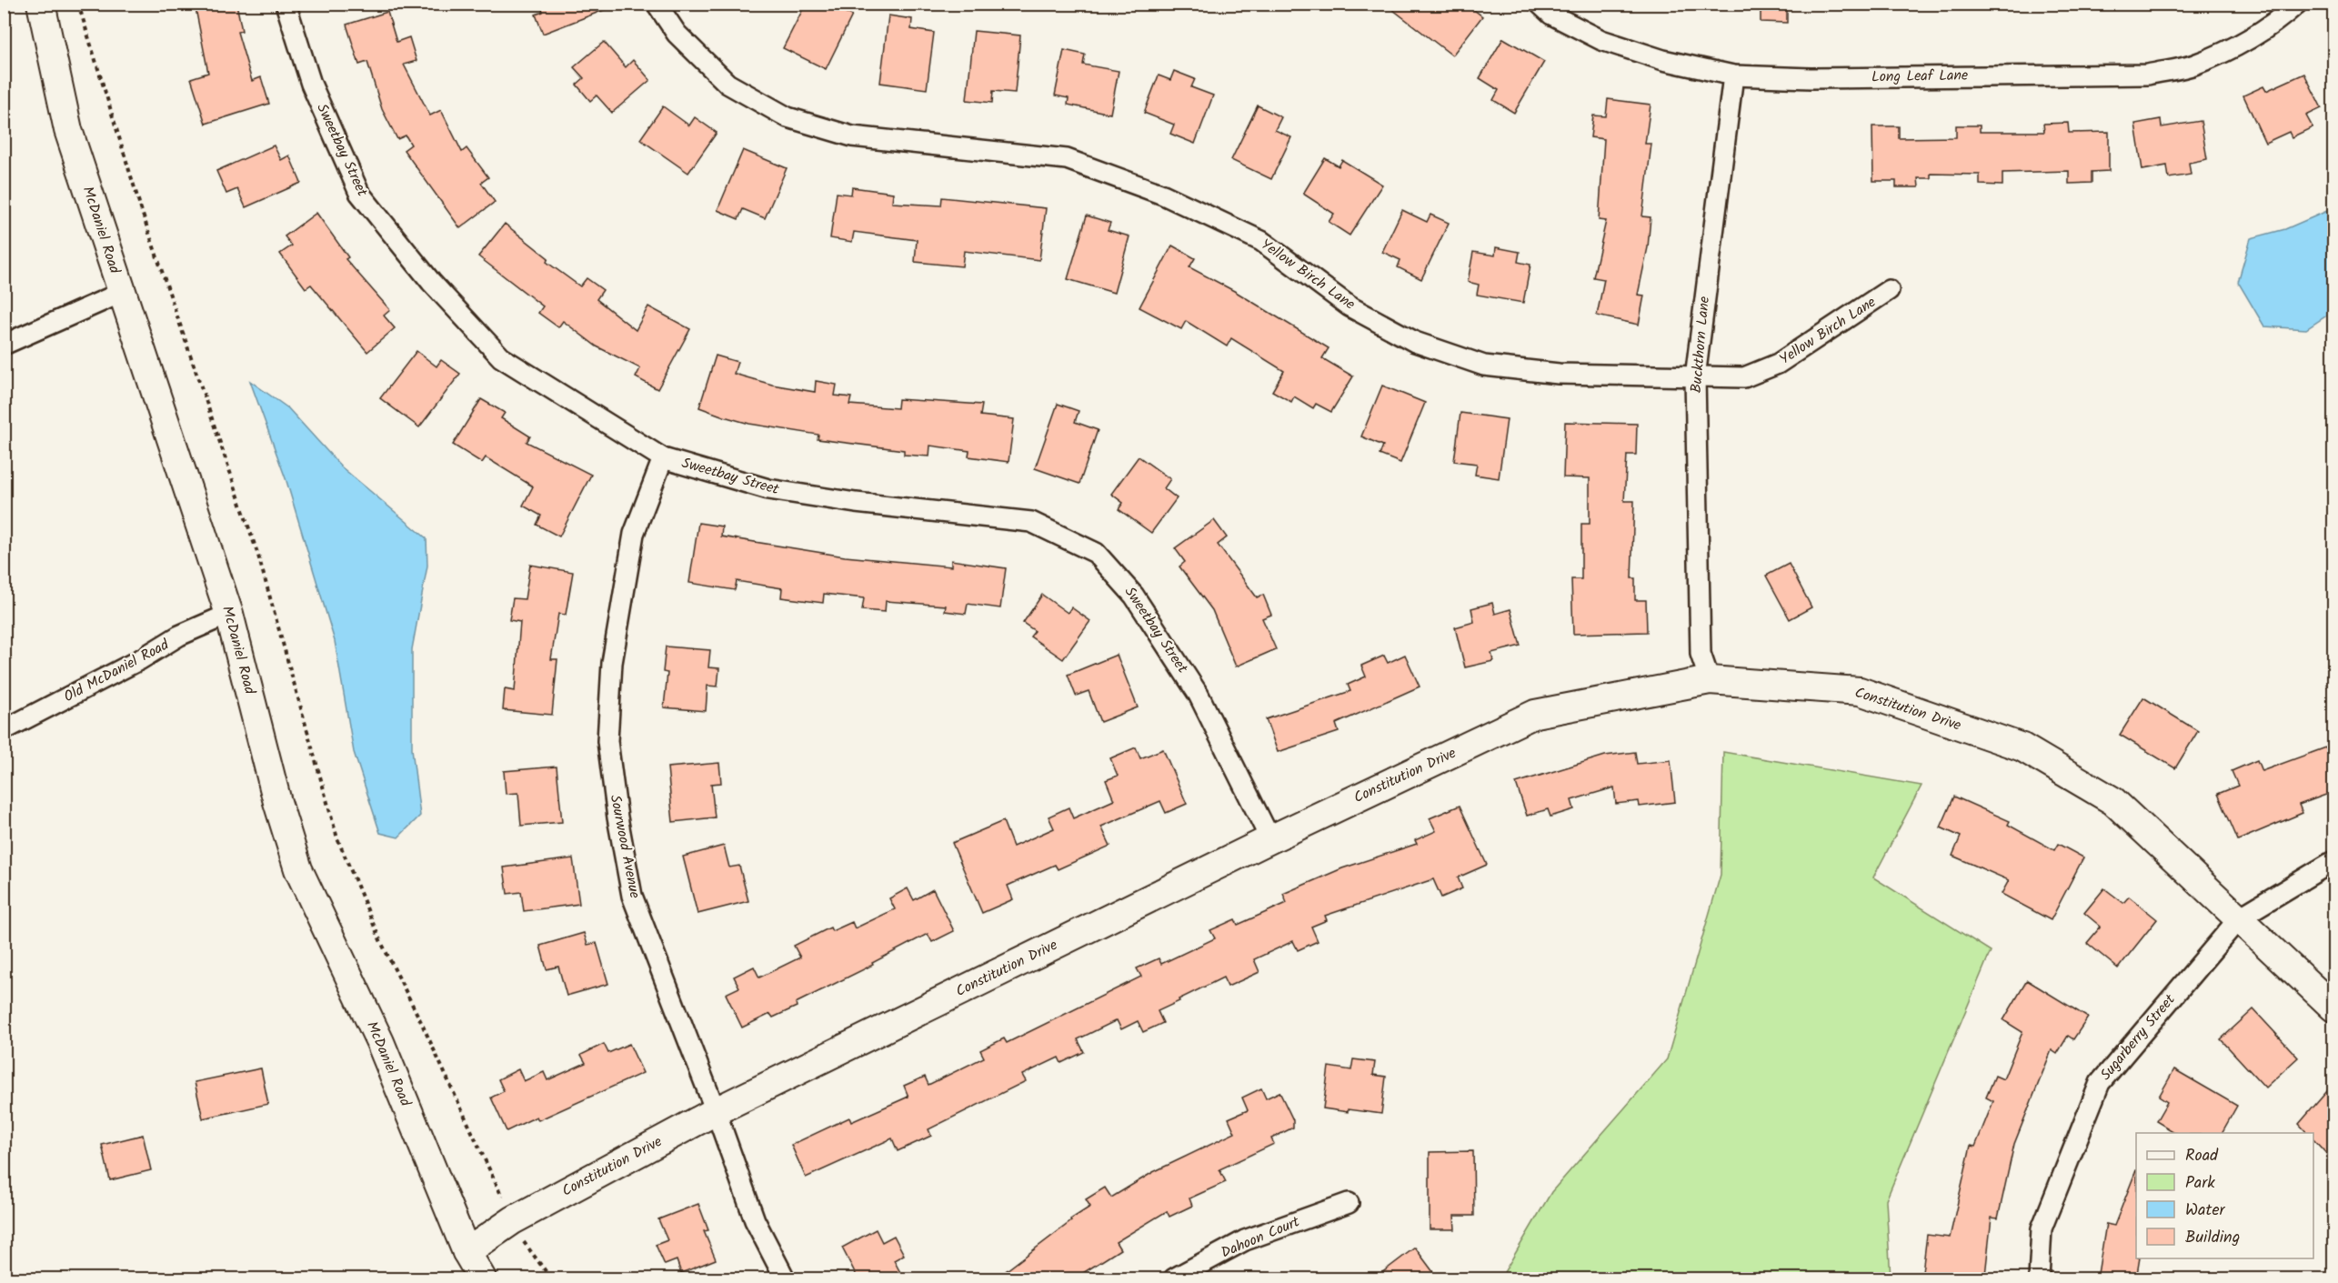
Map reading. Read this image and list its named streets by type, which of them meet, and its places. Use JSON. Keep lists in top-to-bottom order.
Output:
{
  "streets": {
    "street": [
      "Long Leaf Lane",
      "Sweetbay Street",
      "McDaniel Road",
      "Yellow Birch Lane",
      "Buckthorn Lane",
      "Old McDaniel Road",
      "Constitution Drive",
      "Sourwood Avenue",
      "Sugarberry Street",
      "Dahoon Court"
    ]
  },
  "crossings": [
    ["Long Leaf Lane", "Buckthorn Lane"],
    ["Sweetbay Street", "Constitution Drive"],
    ["Sweetbay Street", "Sourwood Avenue"],
    ["McDaniel Road", "Old McDaniel Road"],
    ["McDaniel Road", "Constitution Drive"],
    ["Yellow Birch Lane", "Buckthorn Lane"],
    ["Buckthorn Lane", "Constitution Drive"],
    ["Constitution Drive", "Sourwood Avenue"],
    ["Constitution Drive", "Sugarberry Street"]
  ],
  "legend": [
    "Road",
    "Park",
    "Water",
    "Building"
  ]
}
